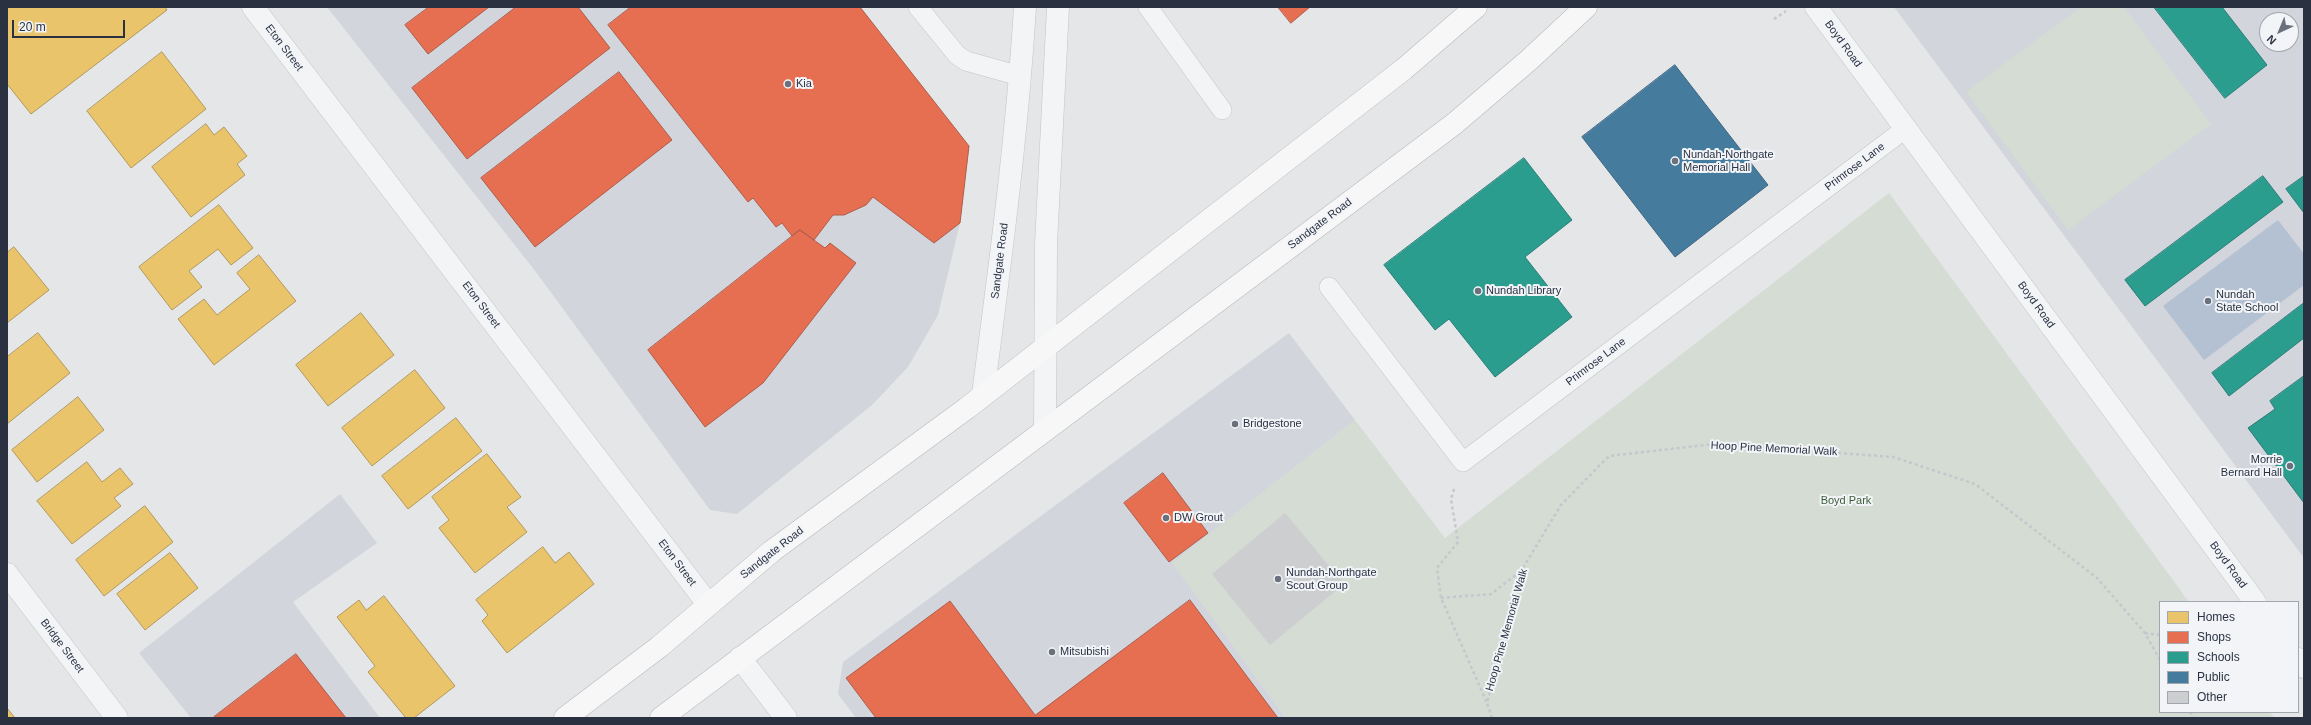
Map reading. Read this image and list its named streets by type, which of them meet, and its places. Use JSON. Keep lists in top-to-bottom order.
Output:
{
  "streets": {
    "highway": ["Sandgate Road"],
    "street": ["Boyd Road", "Eton Street", "Bridge Street"],
    "lane": ["Primrose Lane"],
    "path": ["Hoop Pine Memorial Walk"]
  },
  "crossings": [
    ["Boyd Road", "Primrose Lane"],
    ["Eton Street", "Sandgate Road"]
  ],
  "parks": ["Boyd Park"],
  "places": [
    "Kia",
    "Nundah-Northgate Memorial Hall",
    "Nundah Library",
    "Nundah State School",
    "Bridgestone",
    "Morrie Bernard Hall",
    "DW Grout",
    "Nundah-Northgate Scout Group",
    "Mitsubishi"
  ],
  "legend": [
    "Homes",
    "Shops",
    "Schools",
    "Public",
    "Other"
  ],
  "scale_bar": "20 m",
  "north": "bottom left"
}
